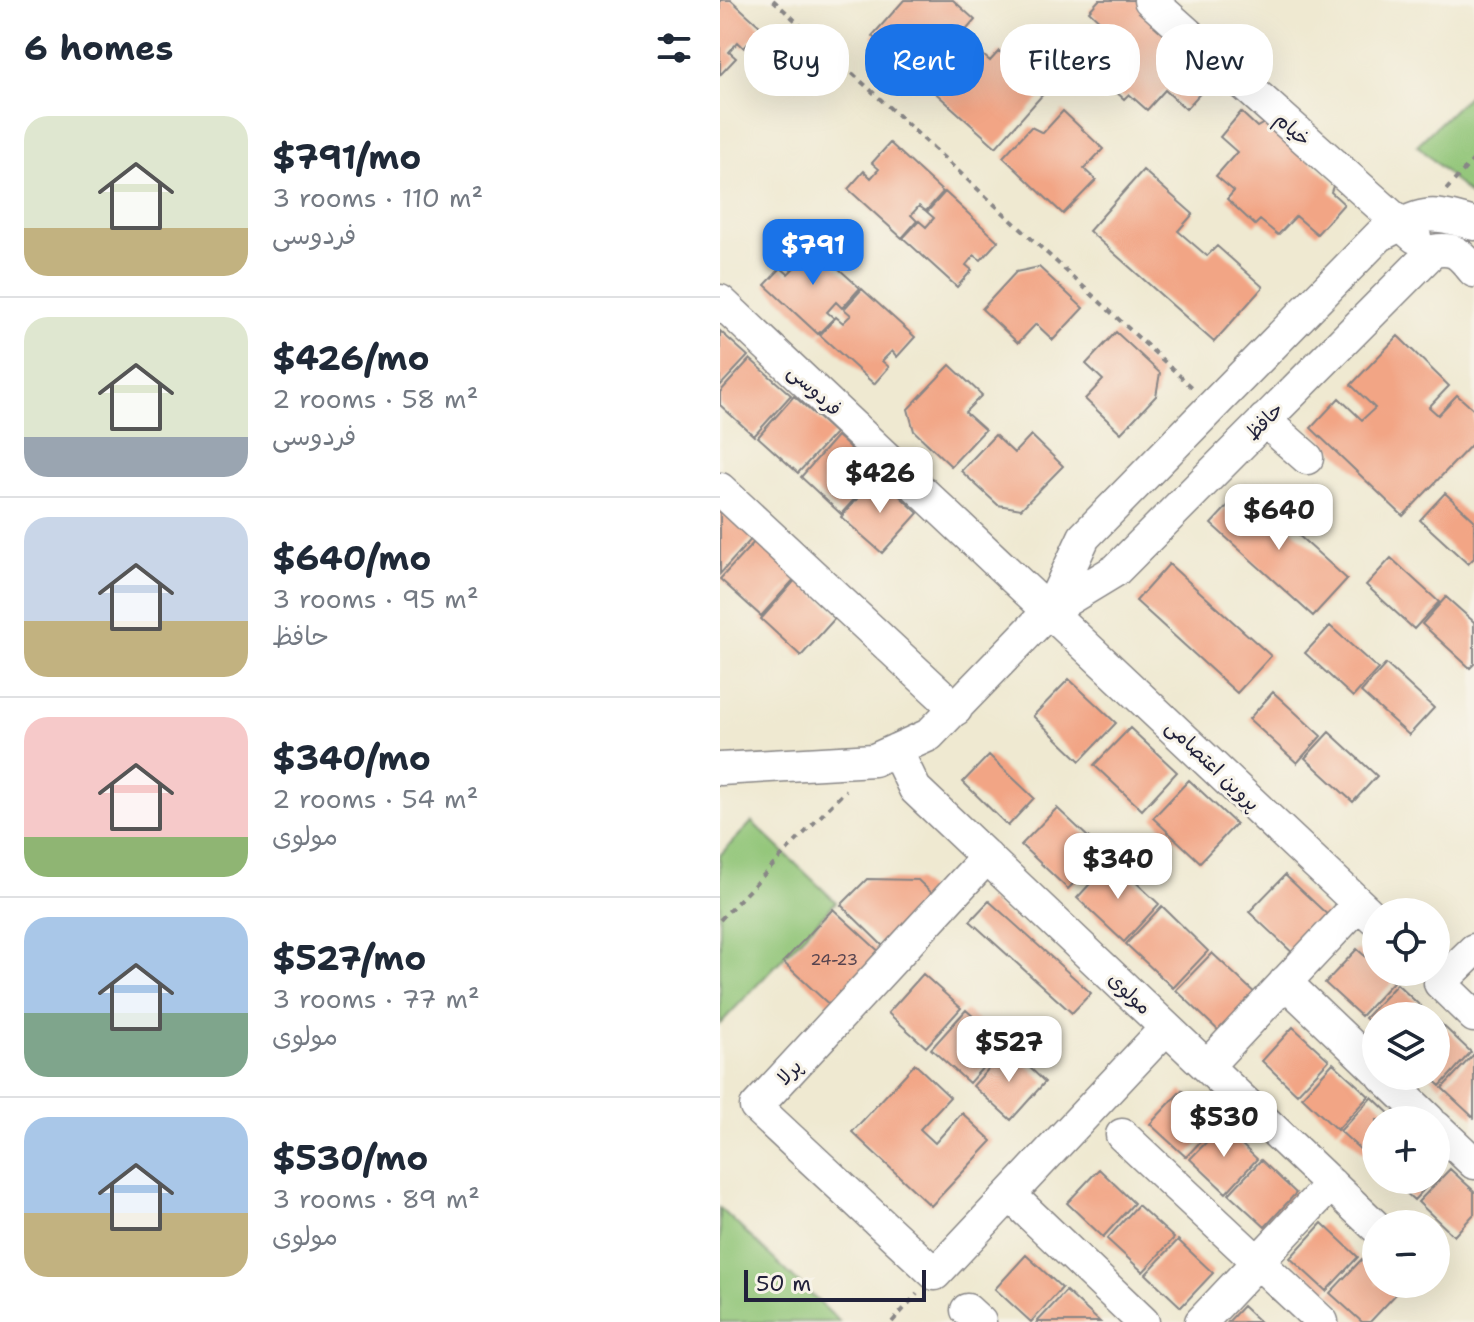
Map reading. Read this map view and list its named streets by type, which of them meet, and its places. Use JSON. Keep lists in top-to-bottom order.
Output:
{
  "streets": {
    "street": [
      "خیام",
      "فردوسی",
      "حافظ",
      "پروین اعتصامی",
      "مولوی",
      "پرلا"
    ]
  },
  "crossings": [
    ["خیام", "حافظ"],
    ["فردوسی", "حافظ"],
    ["فردوسی", "پروین اعتصامی"],
    ["حافظ", "پروین اعتصامی"],
    ["حافظ", "مولوی"],
    ["مولوی", "پرلا"]
  ],
  "house_numbers": ["24-23"],
  "scale_bar": "50 m",
  "page": {
    "heading": "6 homes",
    "chip": [
      "Buy",
      "Rent",
      "Filters",
      "New"
    ],
    "list": [
      {
        "name": "$791/mo",
        "note": "3 rooms · 110 m² · فردوسی"
      },
      {
        "name": "$426/mo",
        "note": "2 rooms · 58 m² · فردوسی"
      },
      {
        "name": "$640/mo",
        "note": "3 rooms · 95 m² · حافظ"
      },
      {
        "name": "$340/mo",
        "note": "2 rooms · 54 m² · مولوی"
      },
      {
        "name": "$527/mo",
        "note": "3 rooms · 77 m² · مولوی"
      },
      {
        "name": "$530/mo",
        "note": "3 rooms · 89 m² · مولوی"
      }
    ],
    "price": [
      "$791",
      "$426",
      "$640",
      "$340",
      "$527",
      "$530"
    ],
    "map_buttons": ["+", "−"],
    "scale": "50 m"
  }
}
